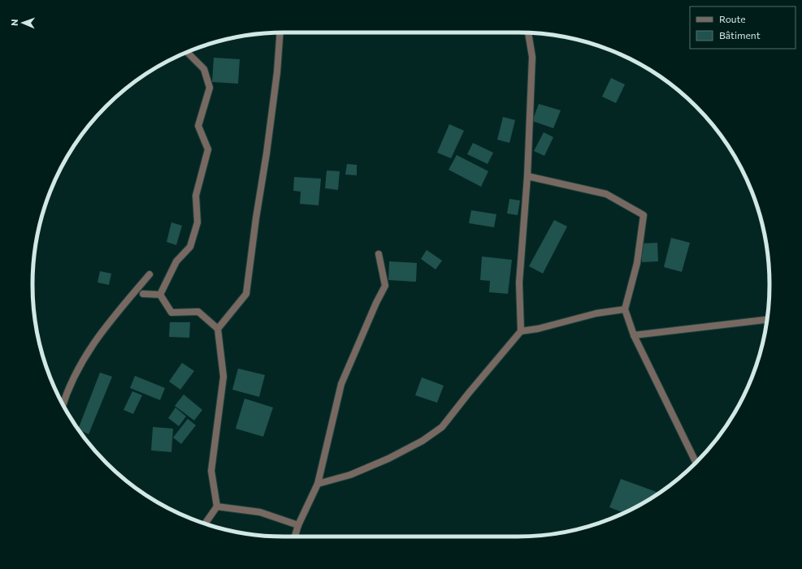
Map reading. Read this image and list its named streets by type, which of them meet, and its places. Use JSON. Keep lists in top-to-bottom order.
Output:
{
  "legend": ["Route", "Bâtiment"],
  "north": "left"
}
